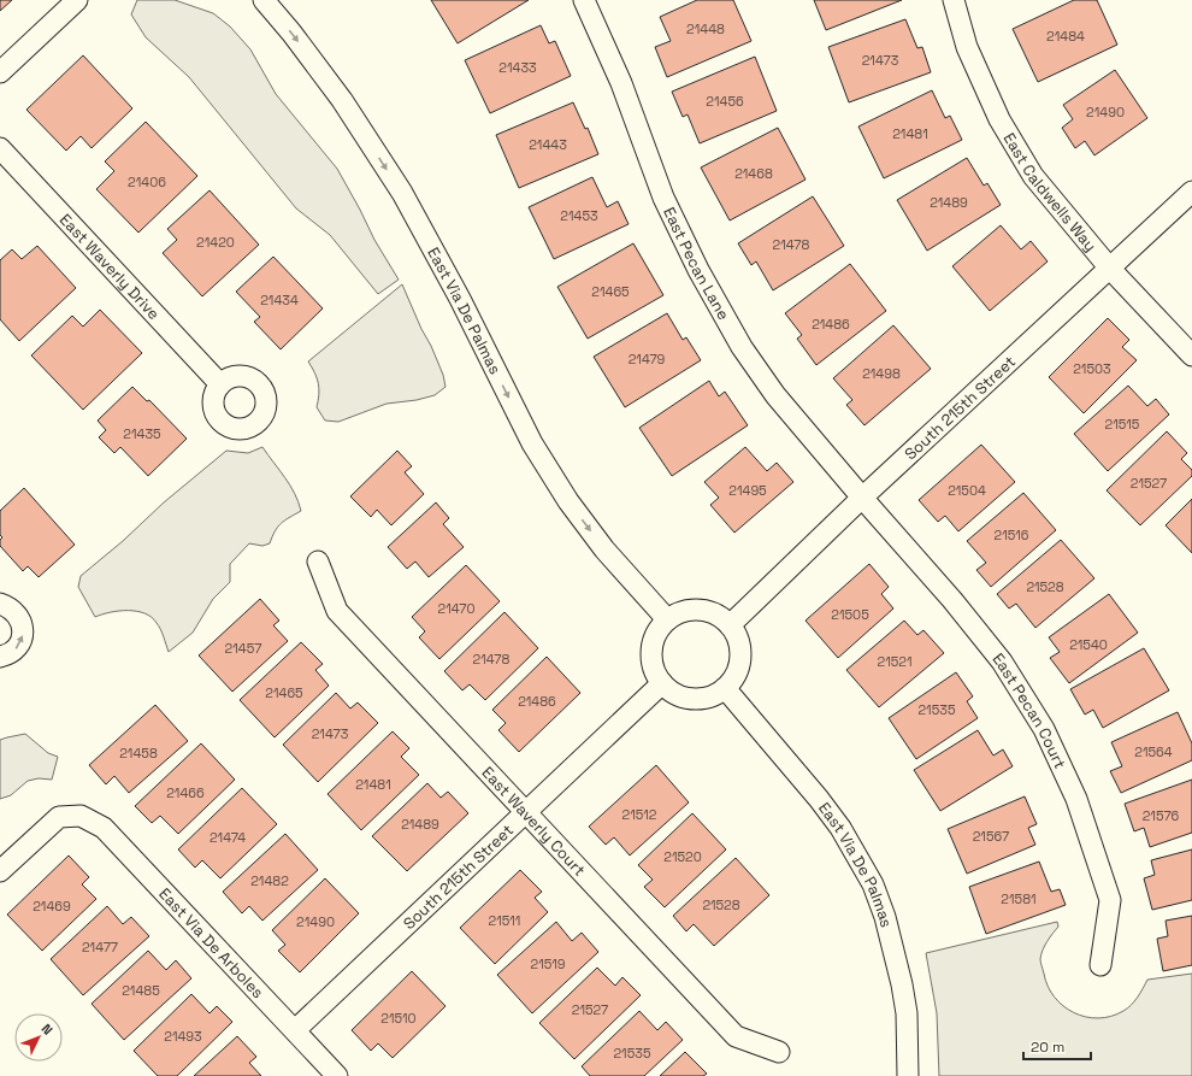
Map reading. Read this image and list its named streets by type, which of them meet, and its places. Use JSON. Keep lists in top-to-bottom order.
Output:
{
  "streets": {
    "street": [
      "East Caldwells Way",
      "East Pecan Lane",
      "East Waverly Drive",
      "East Via De Palmas",
      "South 215th Street",
      "East Pecan Court",
      "East Waverly Court",
      "East Via De Arboles"
    ]
  },
  "crossings": [
    ["East Caldwells Way", "South 215th Street"],
    ["East Pecan Lane", "South 215th Street"],
    ["East Pecan Lane", "East Pecan Court"],
    ["East Via De Palmas", "South 215th Street"],
    ["South 215th Street", "East Pecan Court"],
    ["South 215th Street", "East Waverly Court"],
    ["South 215th Street", "East Via De Arboles"]
  ],
  "one_way": ["East Via De Palmas"],
  "house_numbers": [
    "21448",
    "21484",
    "21473",
    "21433",
    "21456",
    "21490",
    "21481",
    "21443",
    "21468",
    "21406",
    "21489",
    "21453",
    "21420",
    "21478",
    "21465",
    "21434",
    "21486",
    "21479",
    "21503",
    "21498",
    "21515",
    "21435",
    "21527",
    "21495",
    "21504",
    "21516",
    "21528",
    "21470",
    "21505",
    "21540",
    "21457",
    "21478",
    "21521",
    "21465",
    "21486",
    "21535",
    "21473",
    "21564",
    "21458",
    "21481",
    "21466",
    "21512",
    "21576",
    "21489",
    "21567",
    "21474",
    "21520",
    "21482",
    "21581",
    "21528",
    "21469",
    "21511",
    "21490",
    "21477",
    "21519",
    "21485",
    "21527",
    "21510",
    "21493",
    "21535"
  ],
  "scale_bar": "20 m",
  "north": "top right"
}
